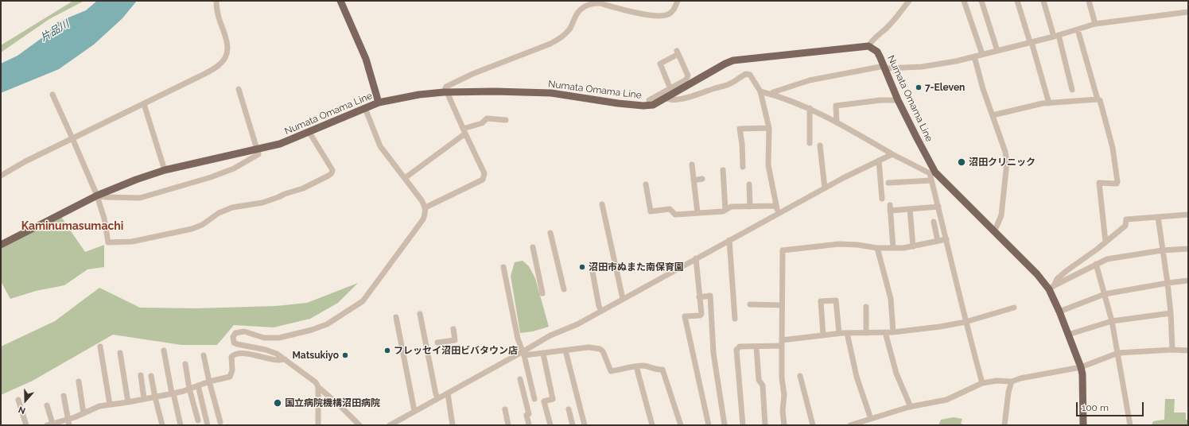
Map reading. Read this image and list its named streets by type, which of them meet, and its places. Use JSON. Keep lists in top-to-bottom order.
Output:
{
  "streets": {
    "main road": ["Numata Omama Line"]
  },
  "districts": ["Kaminumasumachi"],
  "water": ["片品川"],
  "places": [
    "7-Eleven",
    "沼田クリニック",
    "沼田市ぬまた南保育園",
    "フレッセイ沼田ビバタウン店",
    "Matsukiyo",
    "国立病院機構沼田病院"
  ],
  "scale_bar": "100 m",
  "north": "bottom"
}
